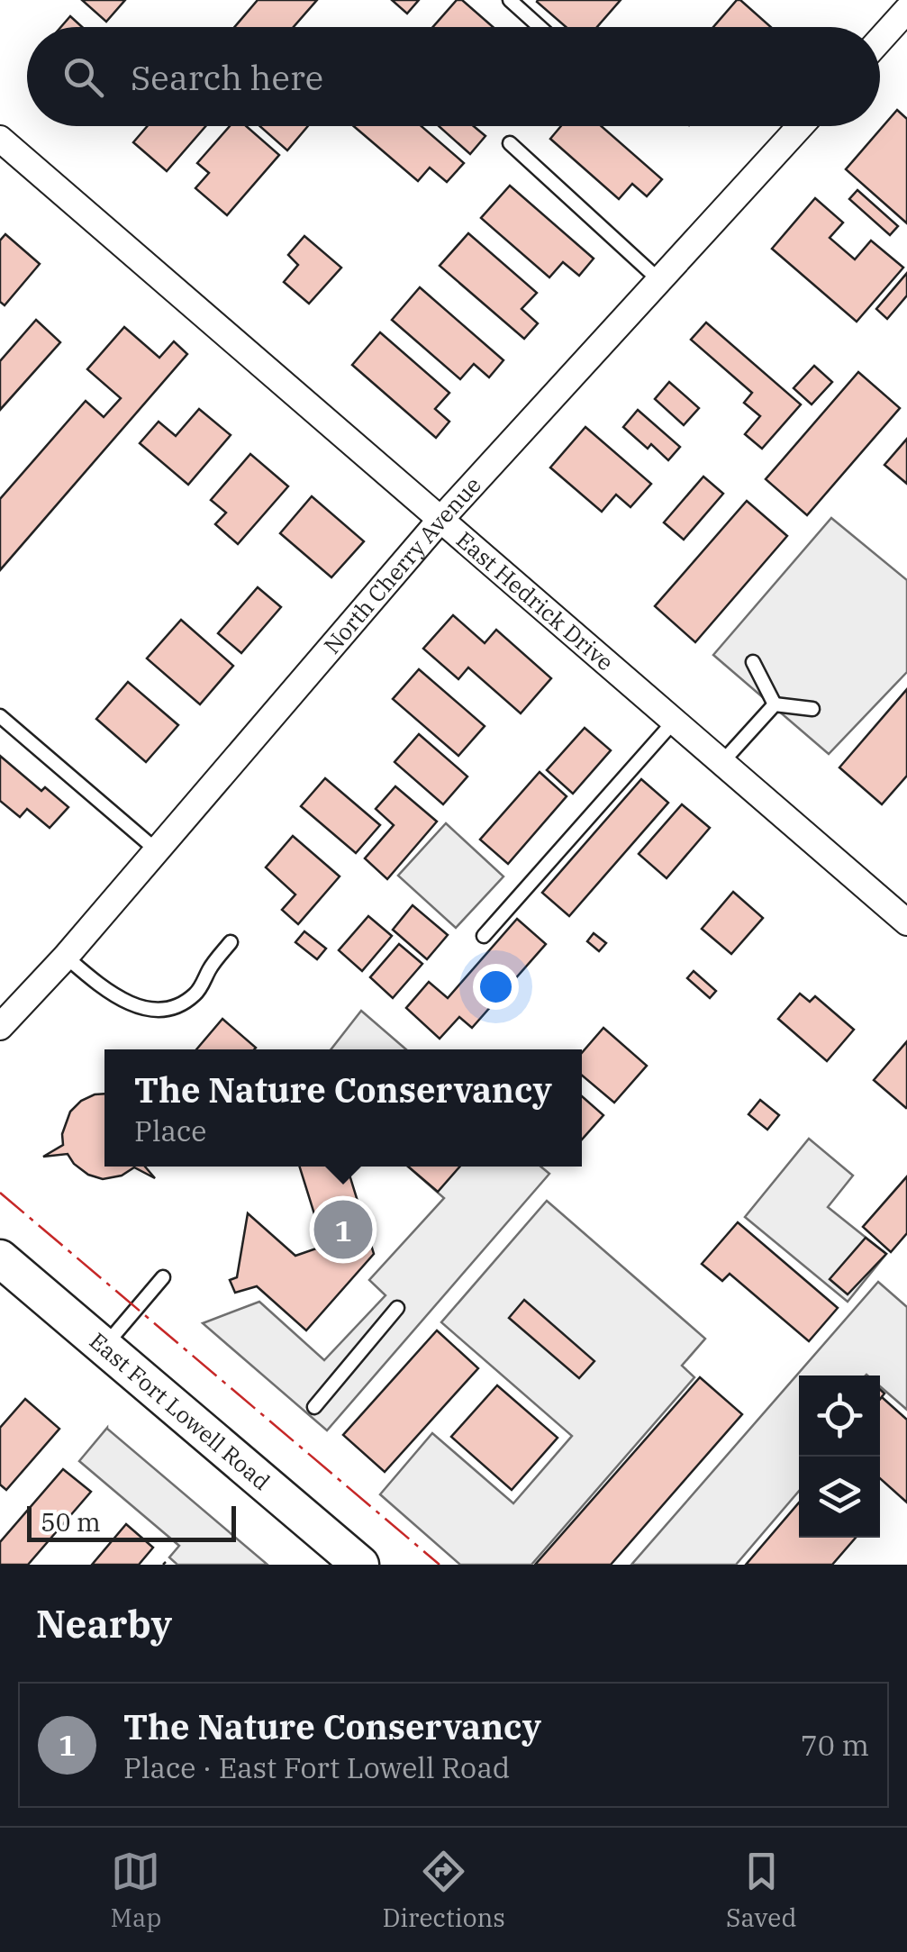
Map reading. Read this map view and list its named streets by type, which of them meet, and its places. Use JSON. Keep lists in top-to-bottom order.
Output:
{
  "streets": {
    "main road": ["East Fort Lowell Road"],
    "street": ["North Cherry Avenue", "East Hedrick Drive"]
  },
  "crossings": [
    ["North Cherry Avenue", "East Hedrick Drive"]
  ],
  "scale_bar": "50 m",
  "page": {
    "search": "Search here",
    "popup": ["The Nature Conservancy", "Place"],
    "pins": "1",
    "scale": "50 m",
    "heading": "Nearby",
    "list": [
      {
        "mark": "1",
        "name": "The Nature Conservancy",
        "note": "Place · East Fort Lowell Road",
        "value": "70 m"
      }
    ],
    "nav": ["Map", "Directions", "Saved"]
  }
}
